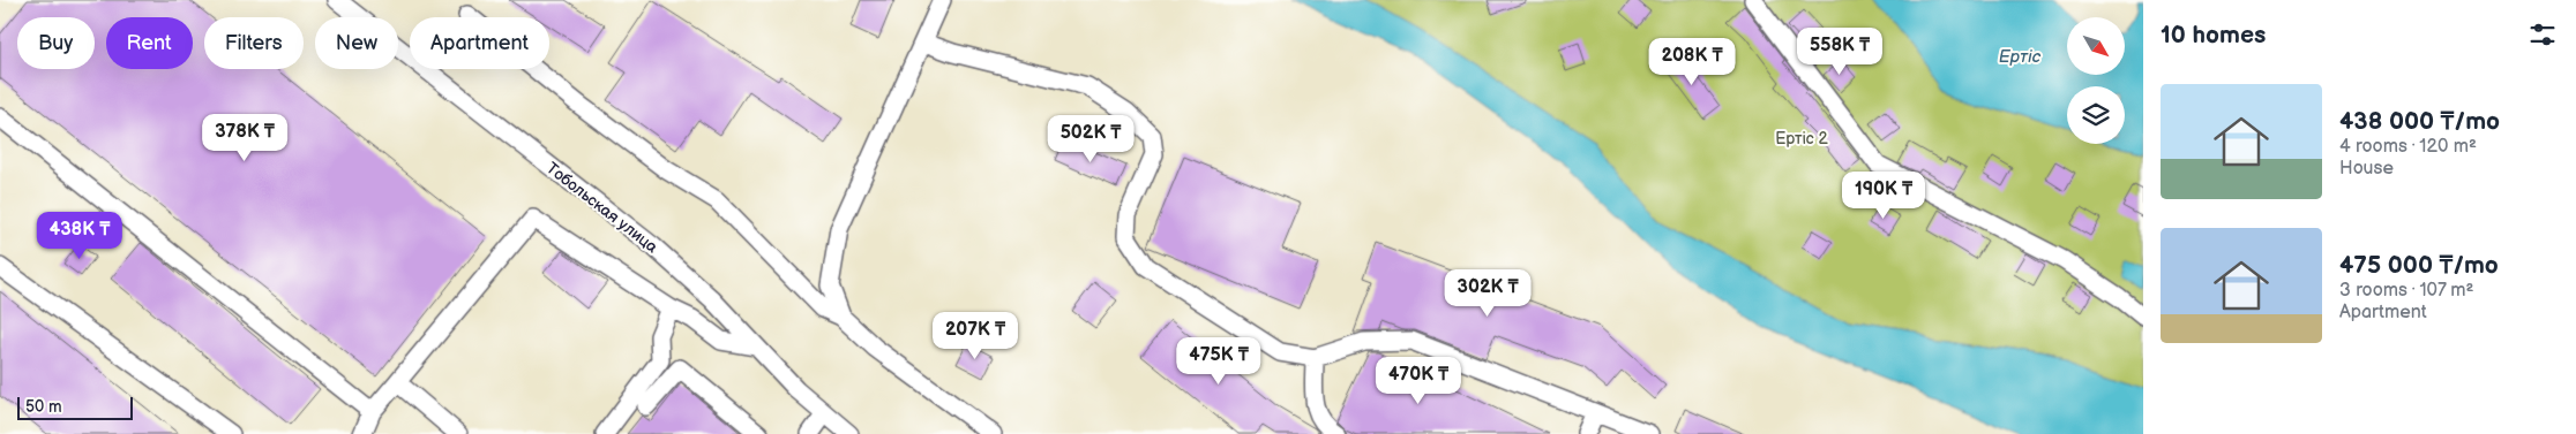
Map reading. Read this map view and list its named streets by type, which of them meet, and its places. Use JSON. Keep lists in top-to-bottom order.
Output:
{
  "streets": {
    "street": ["Тобольская улица"]
  },
  "water": ["Ертіс"],
  "parks": ["Ертіс 2"],
  "scale_bar": "50 m",
  "north": "bottom right",
  "page": {
    "heading": "10 homes",
    "chip": [
      "Buy",
      "Rent",
      "Filters",
      "New",
      "Apartment"
    ],
    "price": [
      "558K ₸",
      "208K ₸",
      "378K ₸",
      "502K ₸",
      "190K ₸",
      "438K ₸",
      "302K ₸",
      "207K ₸",
      "475K ₸",
      "470K ₸"
    ],
    "list": [
      {
        "name": "438 000 ₸/mo",
        "note": "4 rooms · 120 m² · House"
      },
      {
        "name": "475 000 ₸/mo",
        "note": "3 rooms · 107 m² · Apartment"
      }
    ],
    "scale": "50 m"
  }
}
